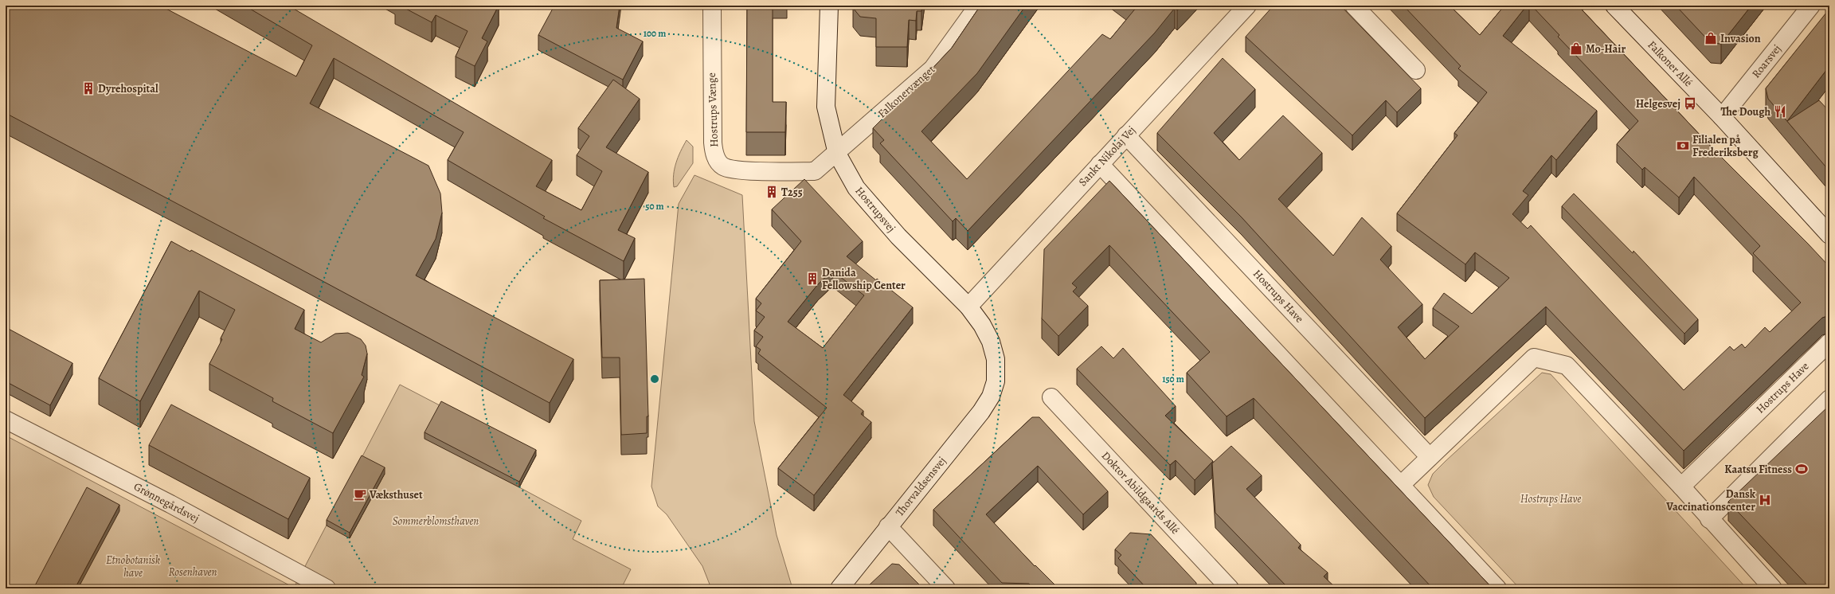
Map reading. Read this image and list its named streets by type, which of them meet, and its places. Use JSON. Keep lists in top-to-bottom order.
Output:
{
  "streets": {
    "street": [
      "Roarsvej",
      "Falkoner Allé",
      "Falkonervænget",
      "Hostrups Vænge",
      "Sankt Nikolaj Vej",
      "Hostrupsvej",
      "Hostrups Have",
      "Thorvaldsensvej",
      "Doktor Abildgaards Allé",
      "Grønnegårdsvej"
    ]
  },
  "crossings": [
    ["Roarsvej", "Falkoner Allé"],
    ["Falkonervænget", "Hostrups Vænge"],
    ["Falkonervænget", "Hostrupsvej"],
    ["Hostrups Vænge", "Hostrupsvej"],
    ["Sankt Nikolaj Vej", "Hostrupsvej"],
    ["Sankt Nikolaj Vej", "Hostrups Have"],
    ["Hostrupsvej", "Thorvaldsensvej"]
  ],
  "parks": [
    "Hostrups Have",
    "Sommerblomsthaven",
    "Etnobotanisk have",
    "Rosenhaven"
  ],
  "places": {
    "shop": ["Invasion", "Mo-Hair"],
    "building": ["Dyrehospital", "T255", "Danida Fellowship Center"],
    "bus stop": ["Helgesvej"],
    "restaurant": ["The Dough"],
    "bank": ["Filialen på Frederiksberg"],
    "sports": ["Kaatsu Fitness"],
    "cafe": ["Væksthuset"],
    "hospital": ["Dansk Vaccinationscenter"]
  },
  "rings": ["100 m", "50 m", "150 m"]
}
